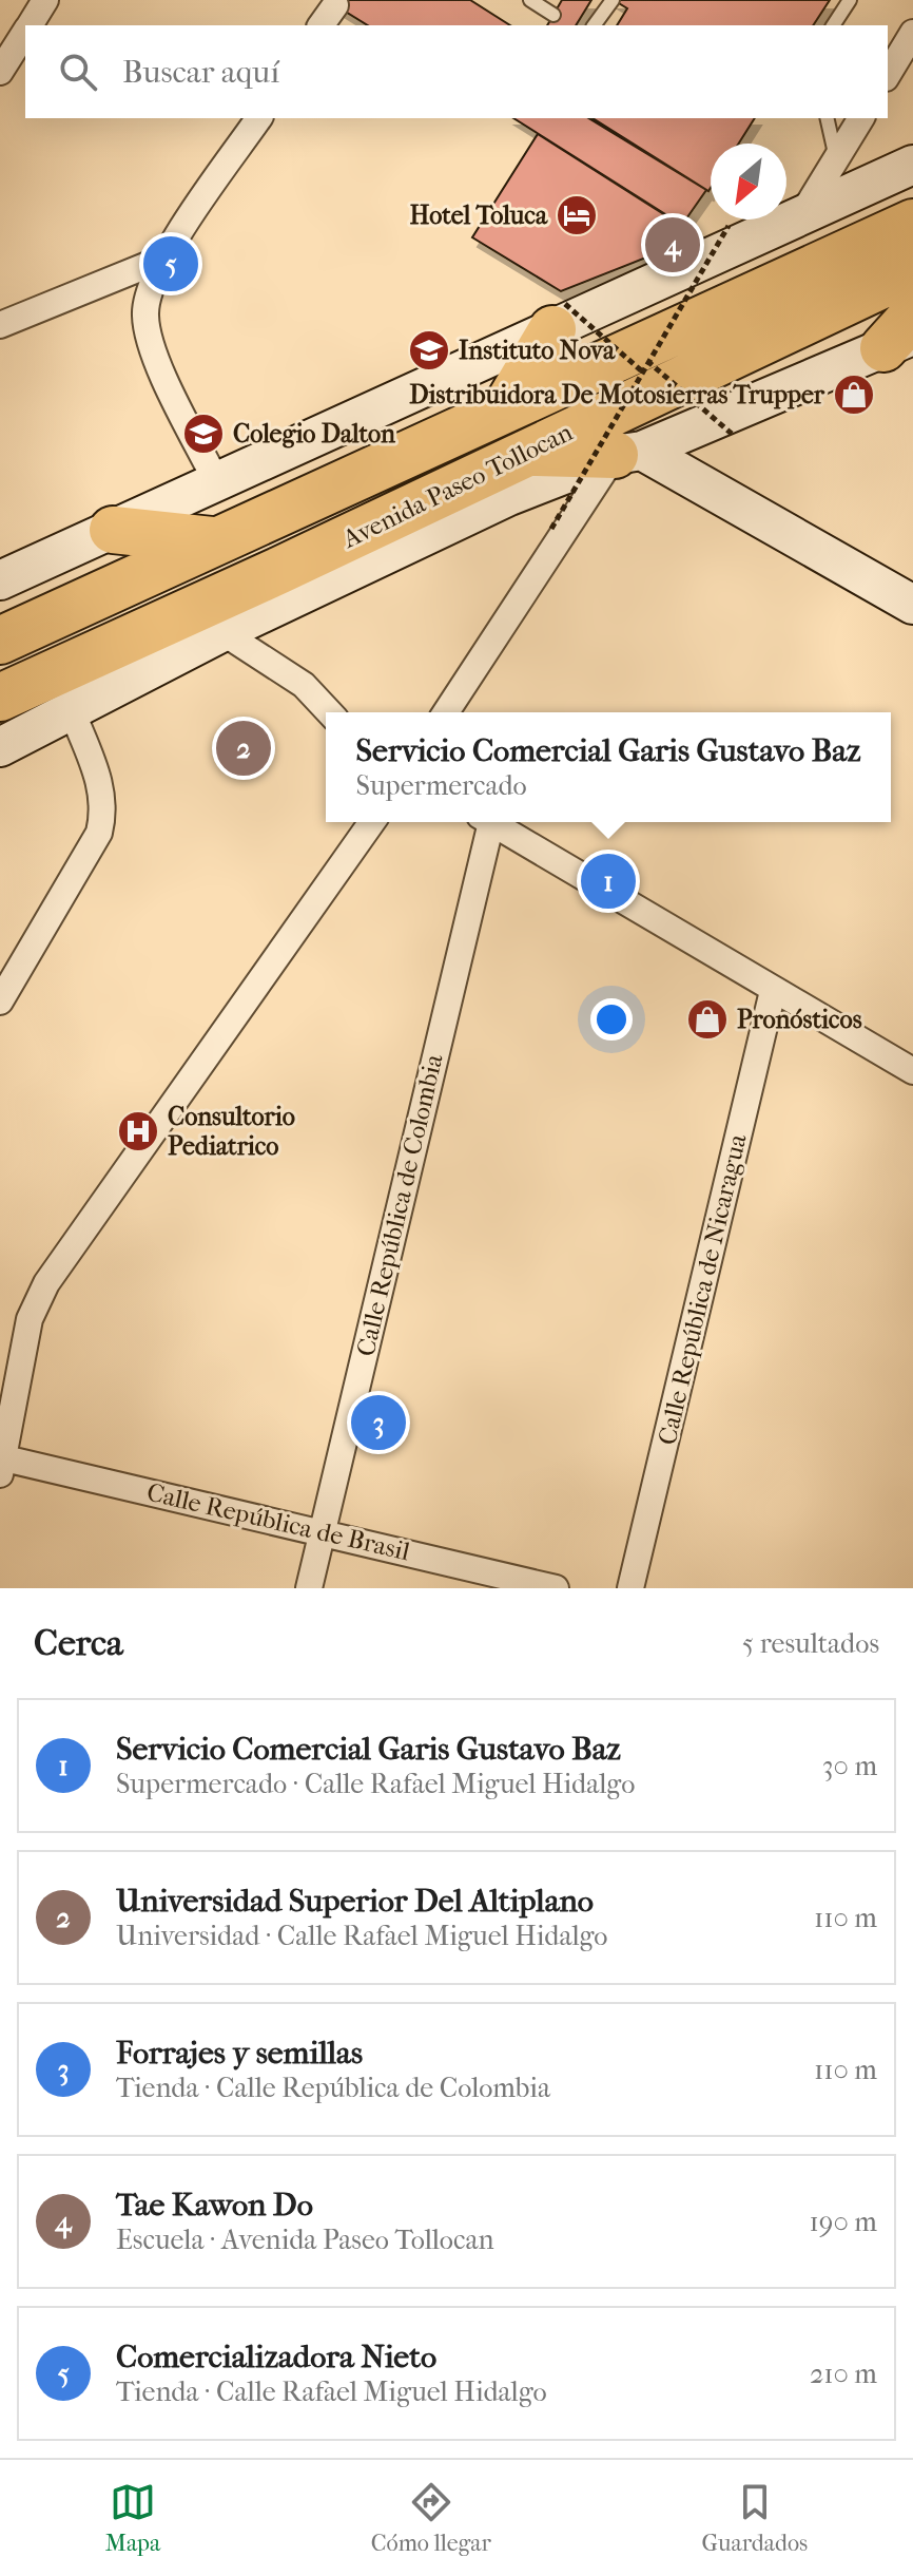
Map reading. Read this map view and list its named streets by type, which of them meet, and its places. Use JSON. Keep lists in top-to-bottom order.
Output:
{
  "streets": {
    "highway": ["Avenida Paseo Tollocan"],
    "street": ["Calle República de Colombia", "Calle República de Nicaragua", "Calle República de Brasil"]
  },
  "crossings": [
    ["Calle República de Colombia", "Calle República de Brasil"]
  ],
  "places": {
    "hotel": ["Hotel Toluca"],
    "school or university": ["Instituto Nova", "Colegio Dalton"],
    "shop": ["Distribuidora De Motosierras Trupper", "Pronósticos"],
    "hospital": ["Consultorio Pediatrico"]
  },
  "north": "bottom left",
  "page": {
    "search": "Buscar aquí",
    "pins": [
      "4",
      "5",
      "2",
      "1",
      "3"
    ],
    "popup": ["Servicio Comercial Garis Gustavo Baz", "Supermercado"],
    "heading": ["Cerca", "5 resultados"],
    "list": [
      {
        "mark": "1",
        "name": "Servicio Comercial Garis Gustavo Baz",
        "note": "Supermercado · Calle Rafael Miguel Hidalgo",
        "value": "30 m"
      },
      {
        "mark": "2",
        "name": "Universidad Superior Del Altiplano",
        "note": "Universidad · Calle Rafael Miguel Hidalgo",
        "value": "110 m"
      },
      {
        "mark": "3",
        "name": "Forrajes y semillas",
        "note": "Tienda · Calle República de Colombia",
        "value": "110 m"
      },
      {
        "mark": "4",
        "name": "Tae Kawon Do",
        "note": "Escuela · Avenida Paseo Tollocan",
        "value": "190 m"
      },
      {
        "mark": "5",
        "name": "Comercializadora Nieto",
        "note": "Tienda · Calle Rafael Miguel Hidalgo",
        "value": "210 m"
      }
    ],
    "nav": ["Mapa", "Cómo llegar", "Guardados"]
  }
}
